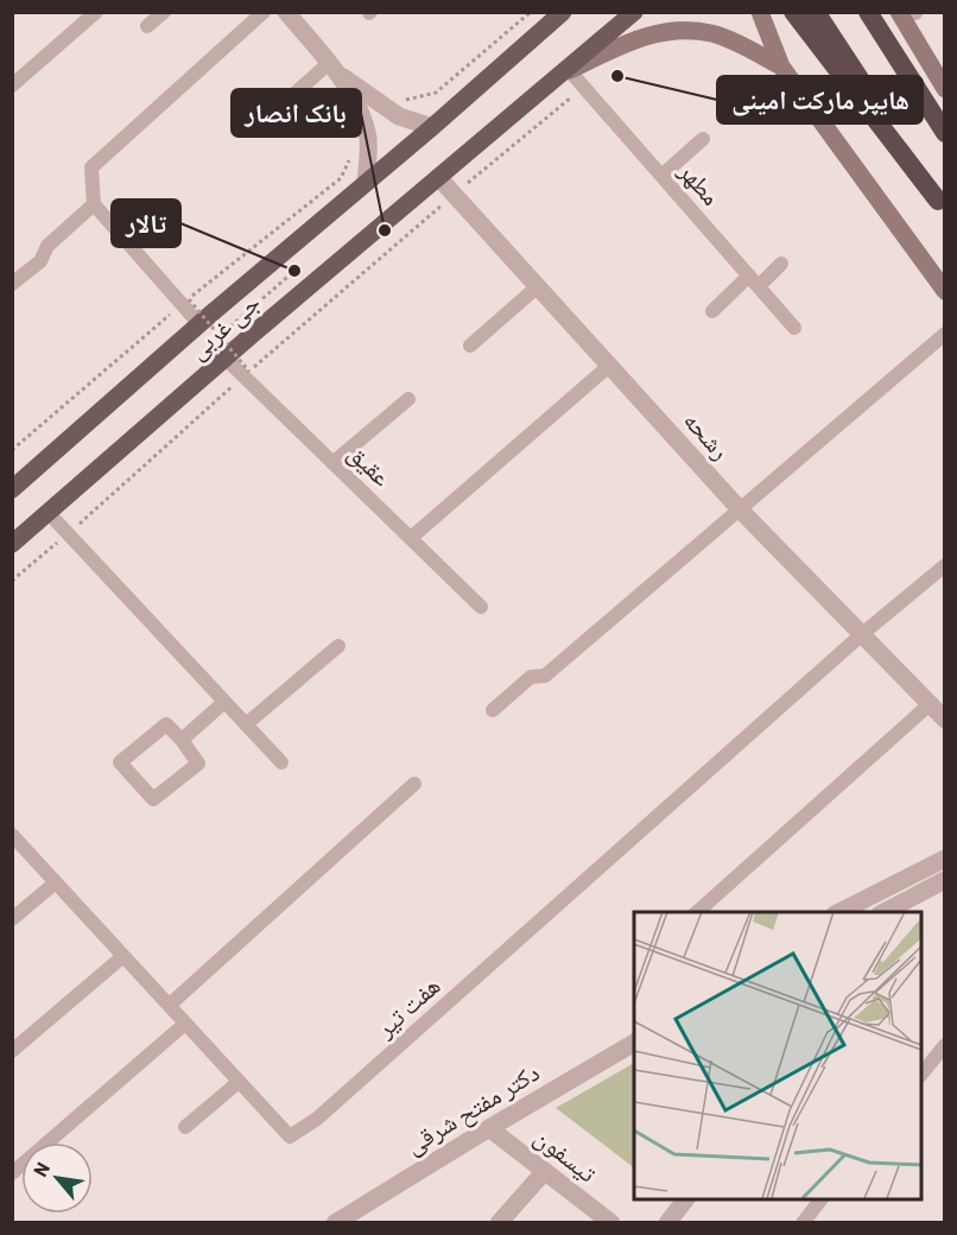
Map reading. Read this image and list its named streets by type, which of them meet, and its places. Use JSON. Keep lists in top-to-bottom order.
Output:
{
  "streets": {
    "main road": ["جی غربی"],
    "street": [
      "مطهر",
      "رشحه",
      "عقیق",
      "هفت تیر",
      "دکتر مفتح شرقی",
      "تیسفون"
    ]
  },
  "crossings": [
    ["مطهر", "جی غربی"],
    ["جی غربی", "رشحه"],
    ["جی غربی", "عقیق"],
    ["رشحه", "هفت تیر"],
    ["دکتر مفتح شرقی", "تیسفون"]
  ],
  "places": ["هایپر مارکت امینی", "بانک انصار", "تالار"],
  "north": "top left"
}
